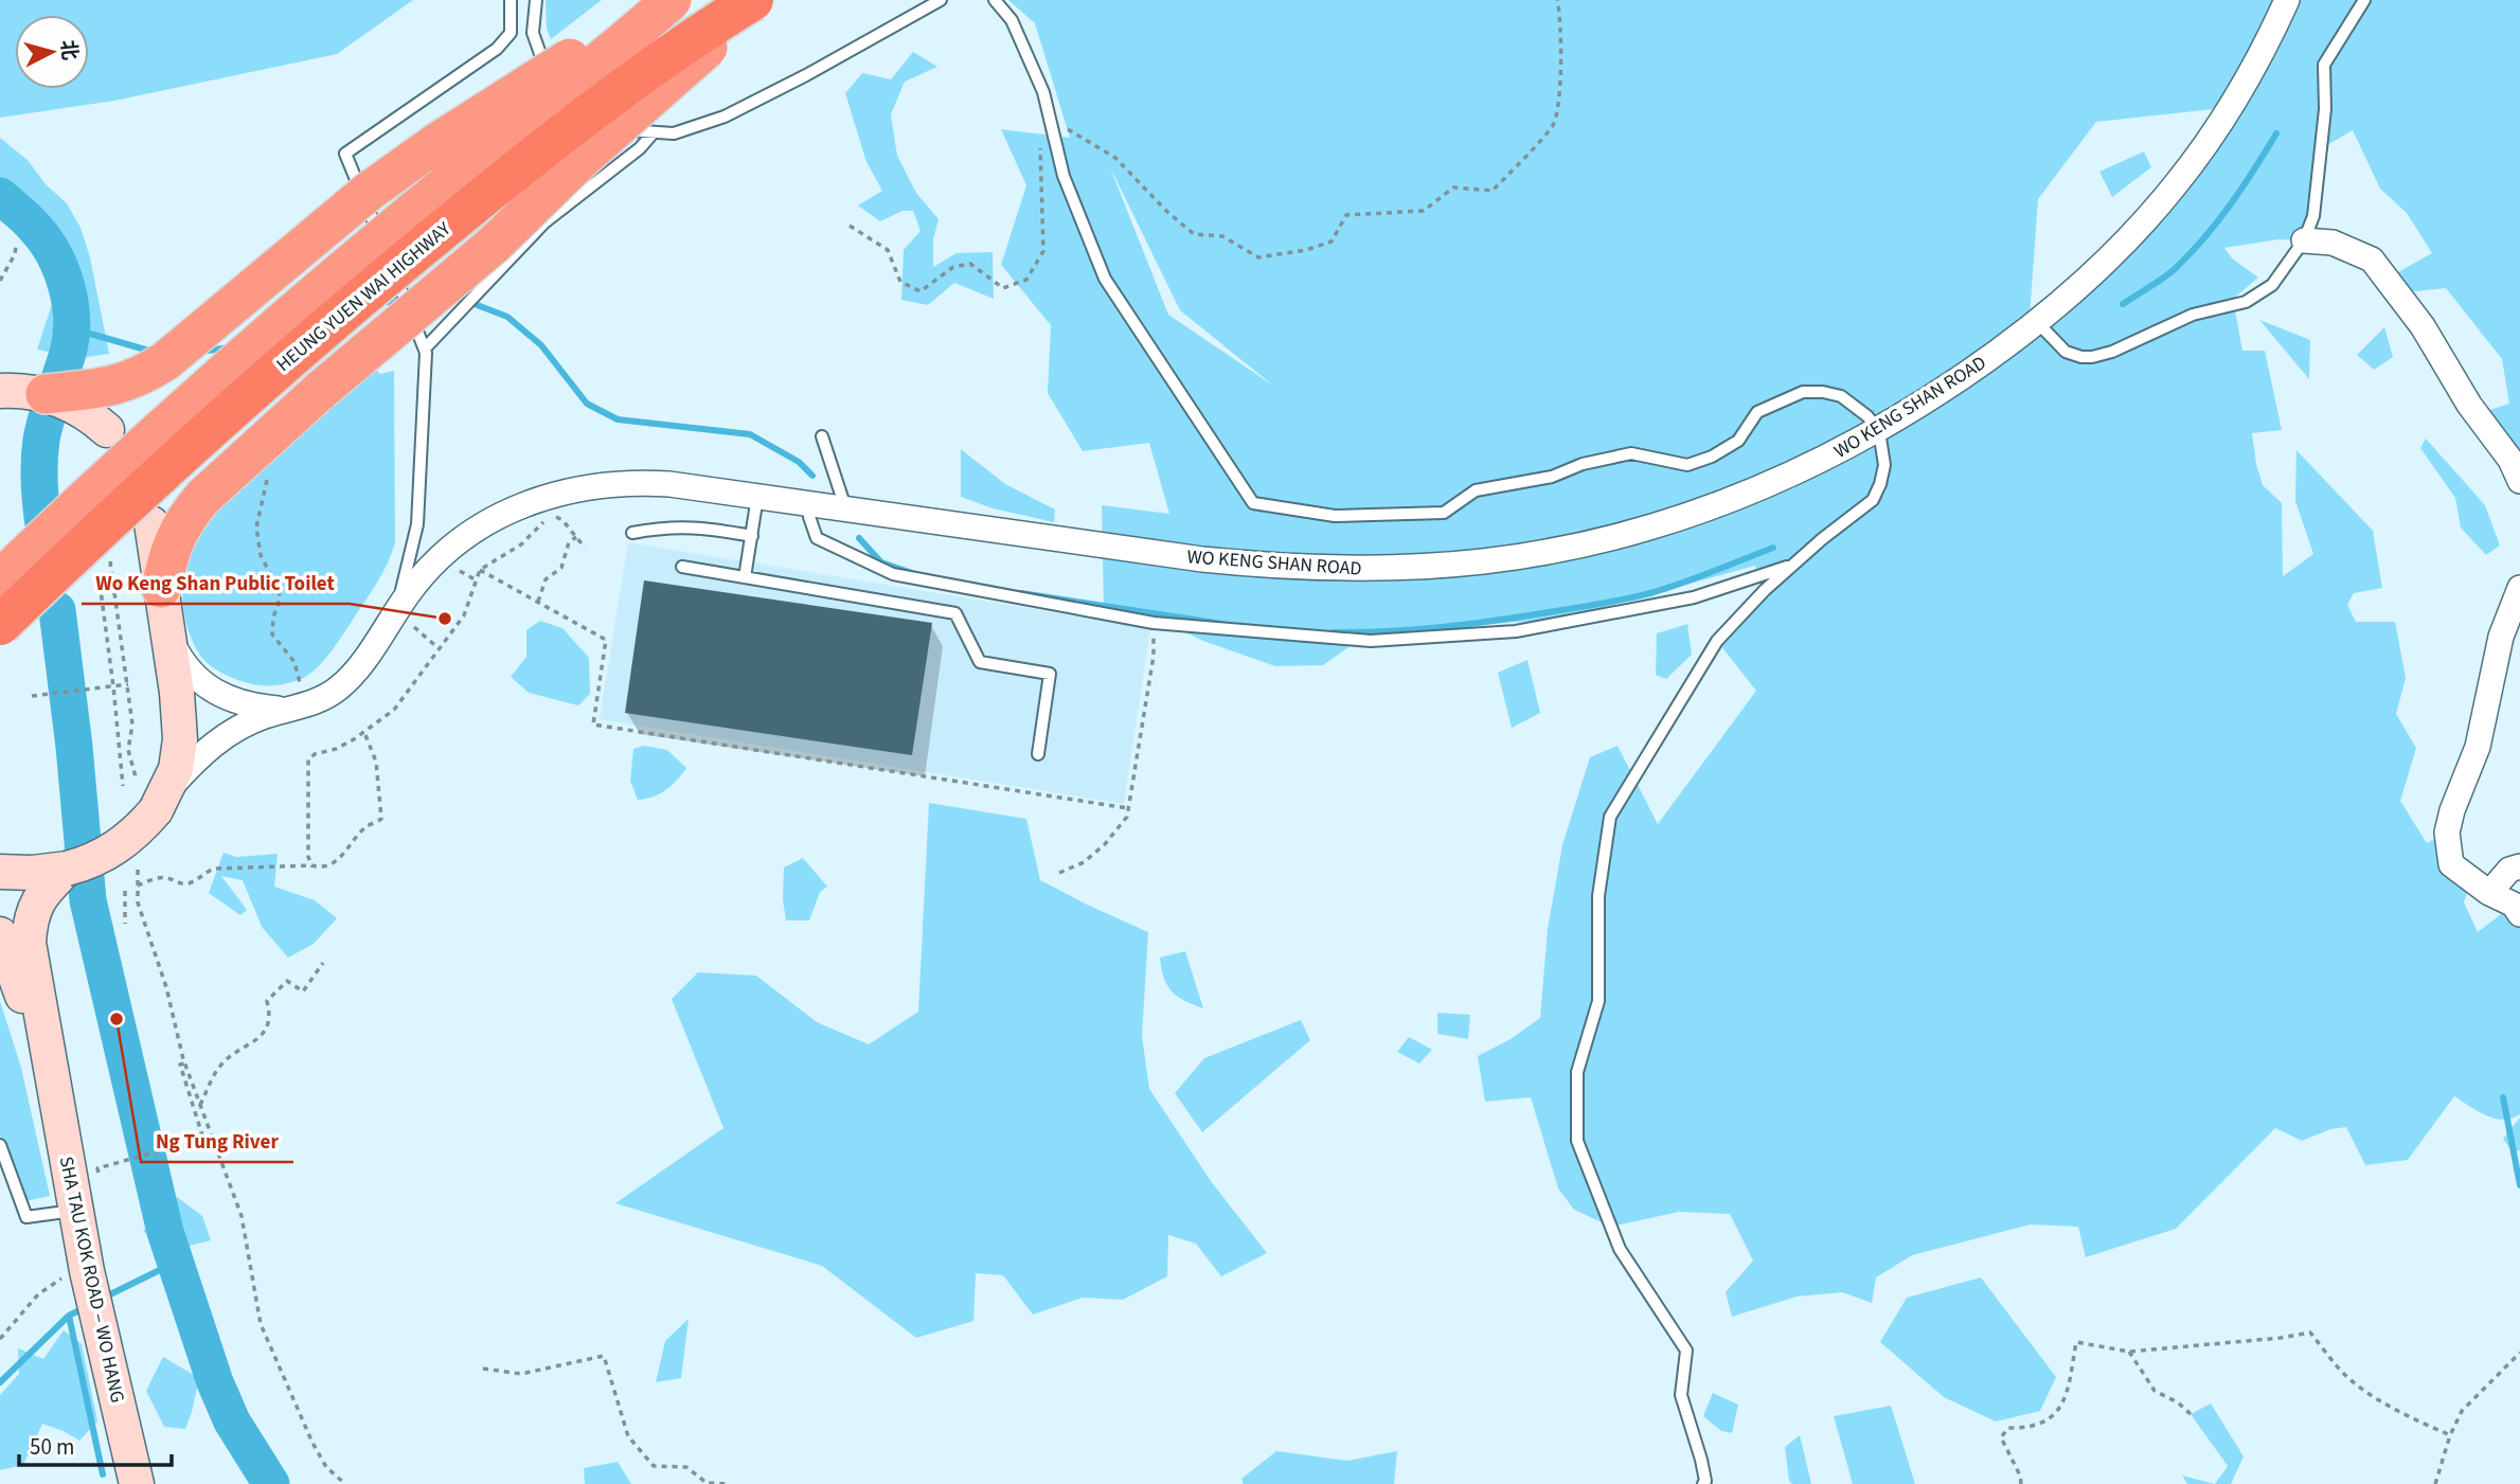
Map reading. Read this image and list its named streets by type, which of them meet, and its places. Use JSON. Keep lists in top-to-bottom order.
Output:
{
  "streets": {
    "highway": ["HEUNG YUEN WAI HIGHWAY"],
    "main road": ["SHA TAU KOK ROAD – WO HANG"],
    "street": ["WO KENG SHAN ROAD"]
  },
  "crossings": [
    ["WO KENG SHAN ROAD", "SHA TAU KOK ROAD – WO HANG"]
  ],
  "places": ["Wo Keng Shan Public Toilet", "Ng Tung River"],
  "scale_bar": "50 m",
  "north": "right"
}
